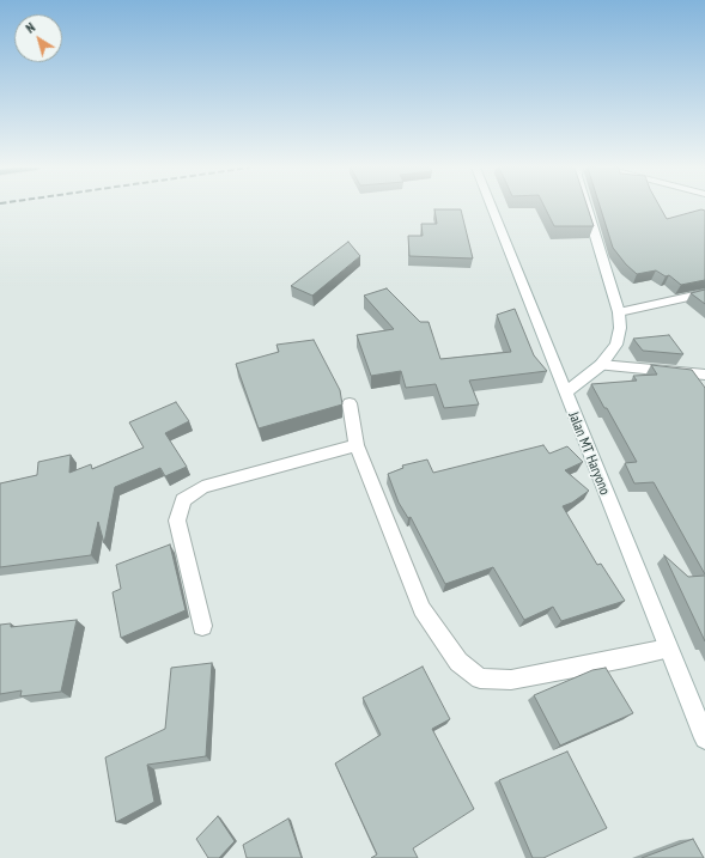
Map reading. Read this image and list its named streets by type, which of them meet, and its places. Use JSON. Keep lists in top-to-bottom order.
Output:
{
  "streets": {
    "street": ["Jalan MT Haryono"]
  },
  "north": "top left"
}
